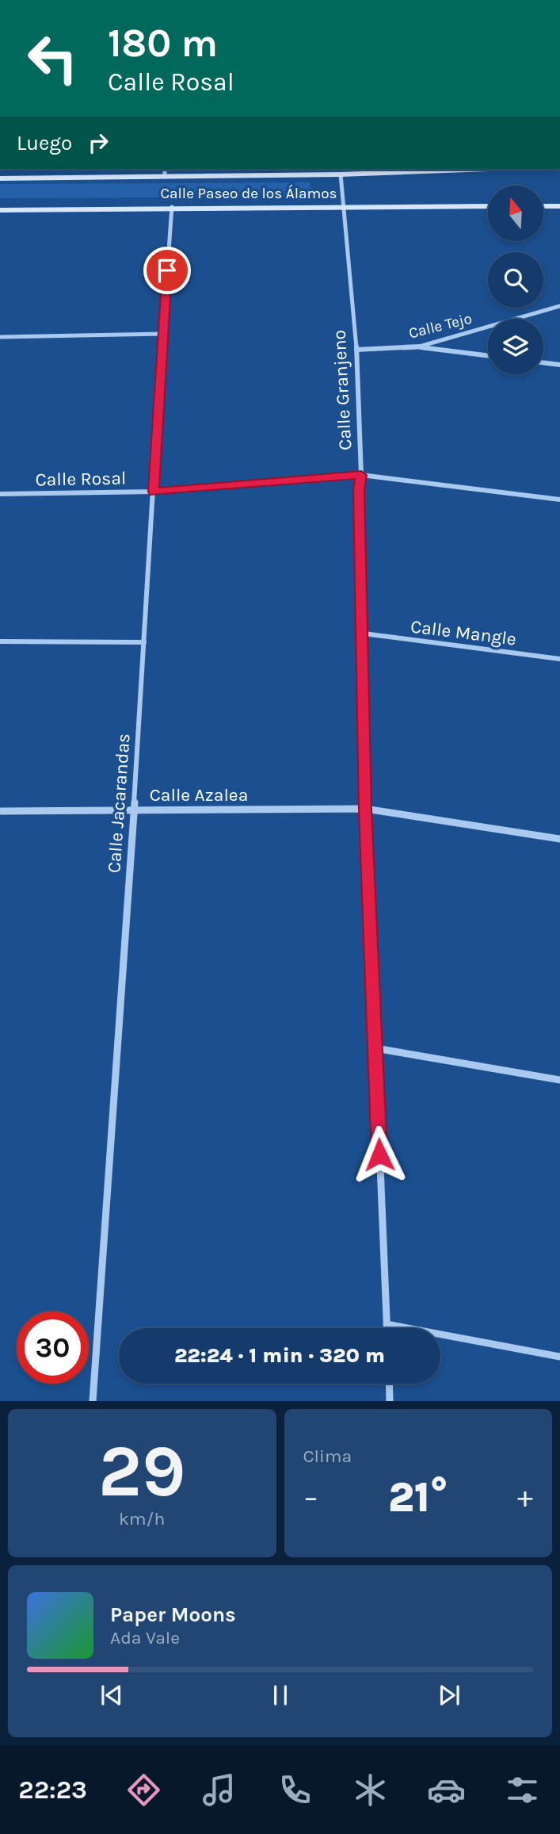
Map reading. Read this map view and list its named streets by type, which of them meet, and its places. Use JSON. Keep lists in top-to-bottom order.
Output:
{
  "streets": {
    "main road": ["Calle Paseo de los Álamos"],
    "street": [
      "Calle Tejo",
      "Calle Granjeno",
      "Calle Rosal",
      "Calle Mangle",
      "Calle Azalea",
      "Calle Jacarandas"
    ]
  },
  "crossings": [
    ["Calle Paseo de los Álamos", "Calle Granjeno"],
    ["Calle Paseo de los Álamos", "Calle Jacarandas"],
    ["Calle Tejo", "Calle Granjeno"],
    ["Calle Granjeno", "Calle Rosal"],
    ["Calle Granjeno", "Calle Mangle"],
    ["Calle Granjeno", "Calle Azalea"],
    ["Calle Rosal", "Calle Jacarandas"],
    ["Calle Azalea", "Calle Jacarandas"]
  ],
  "north": "top",
  "page": {
    "turn": ["180 m", "Calle Rosal"],
    "then": "Luego",
    "limit": "30",
    "trip": "22:24 · 1 min · 320 m",
    "tile": [
      ["29", "km/h"],
      "Clima"
    ],
    "heat": ["−", "21°", "+"],
    "song": ["Paper Moons", "Ada Vale"],
    "tabs": "22:23"
  }
}
